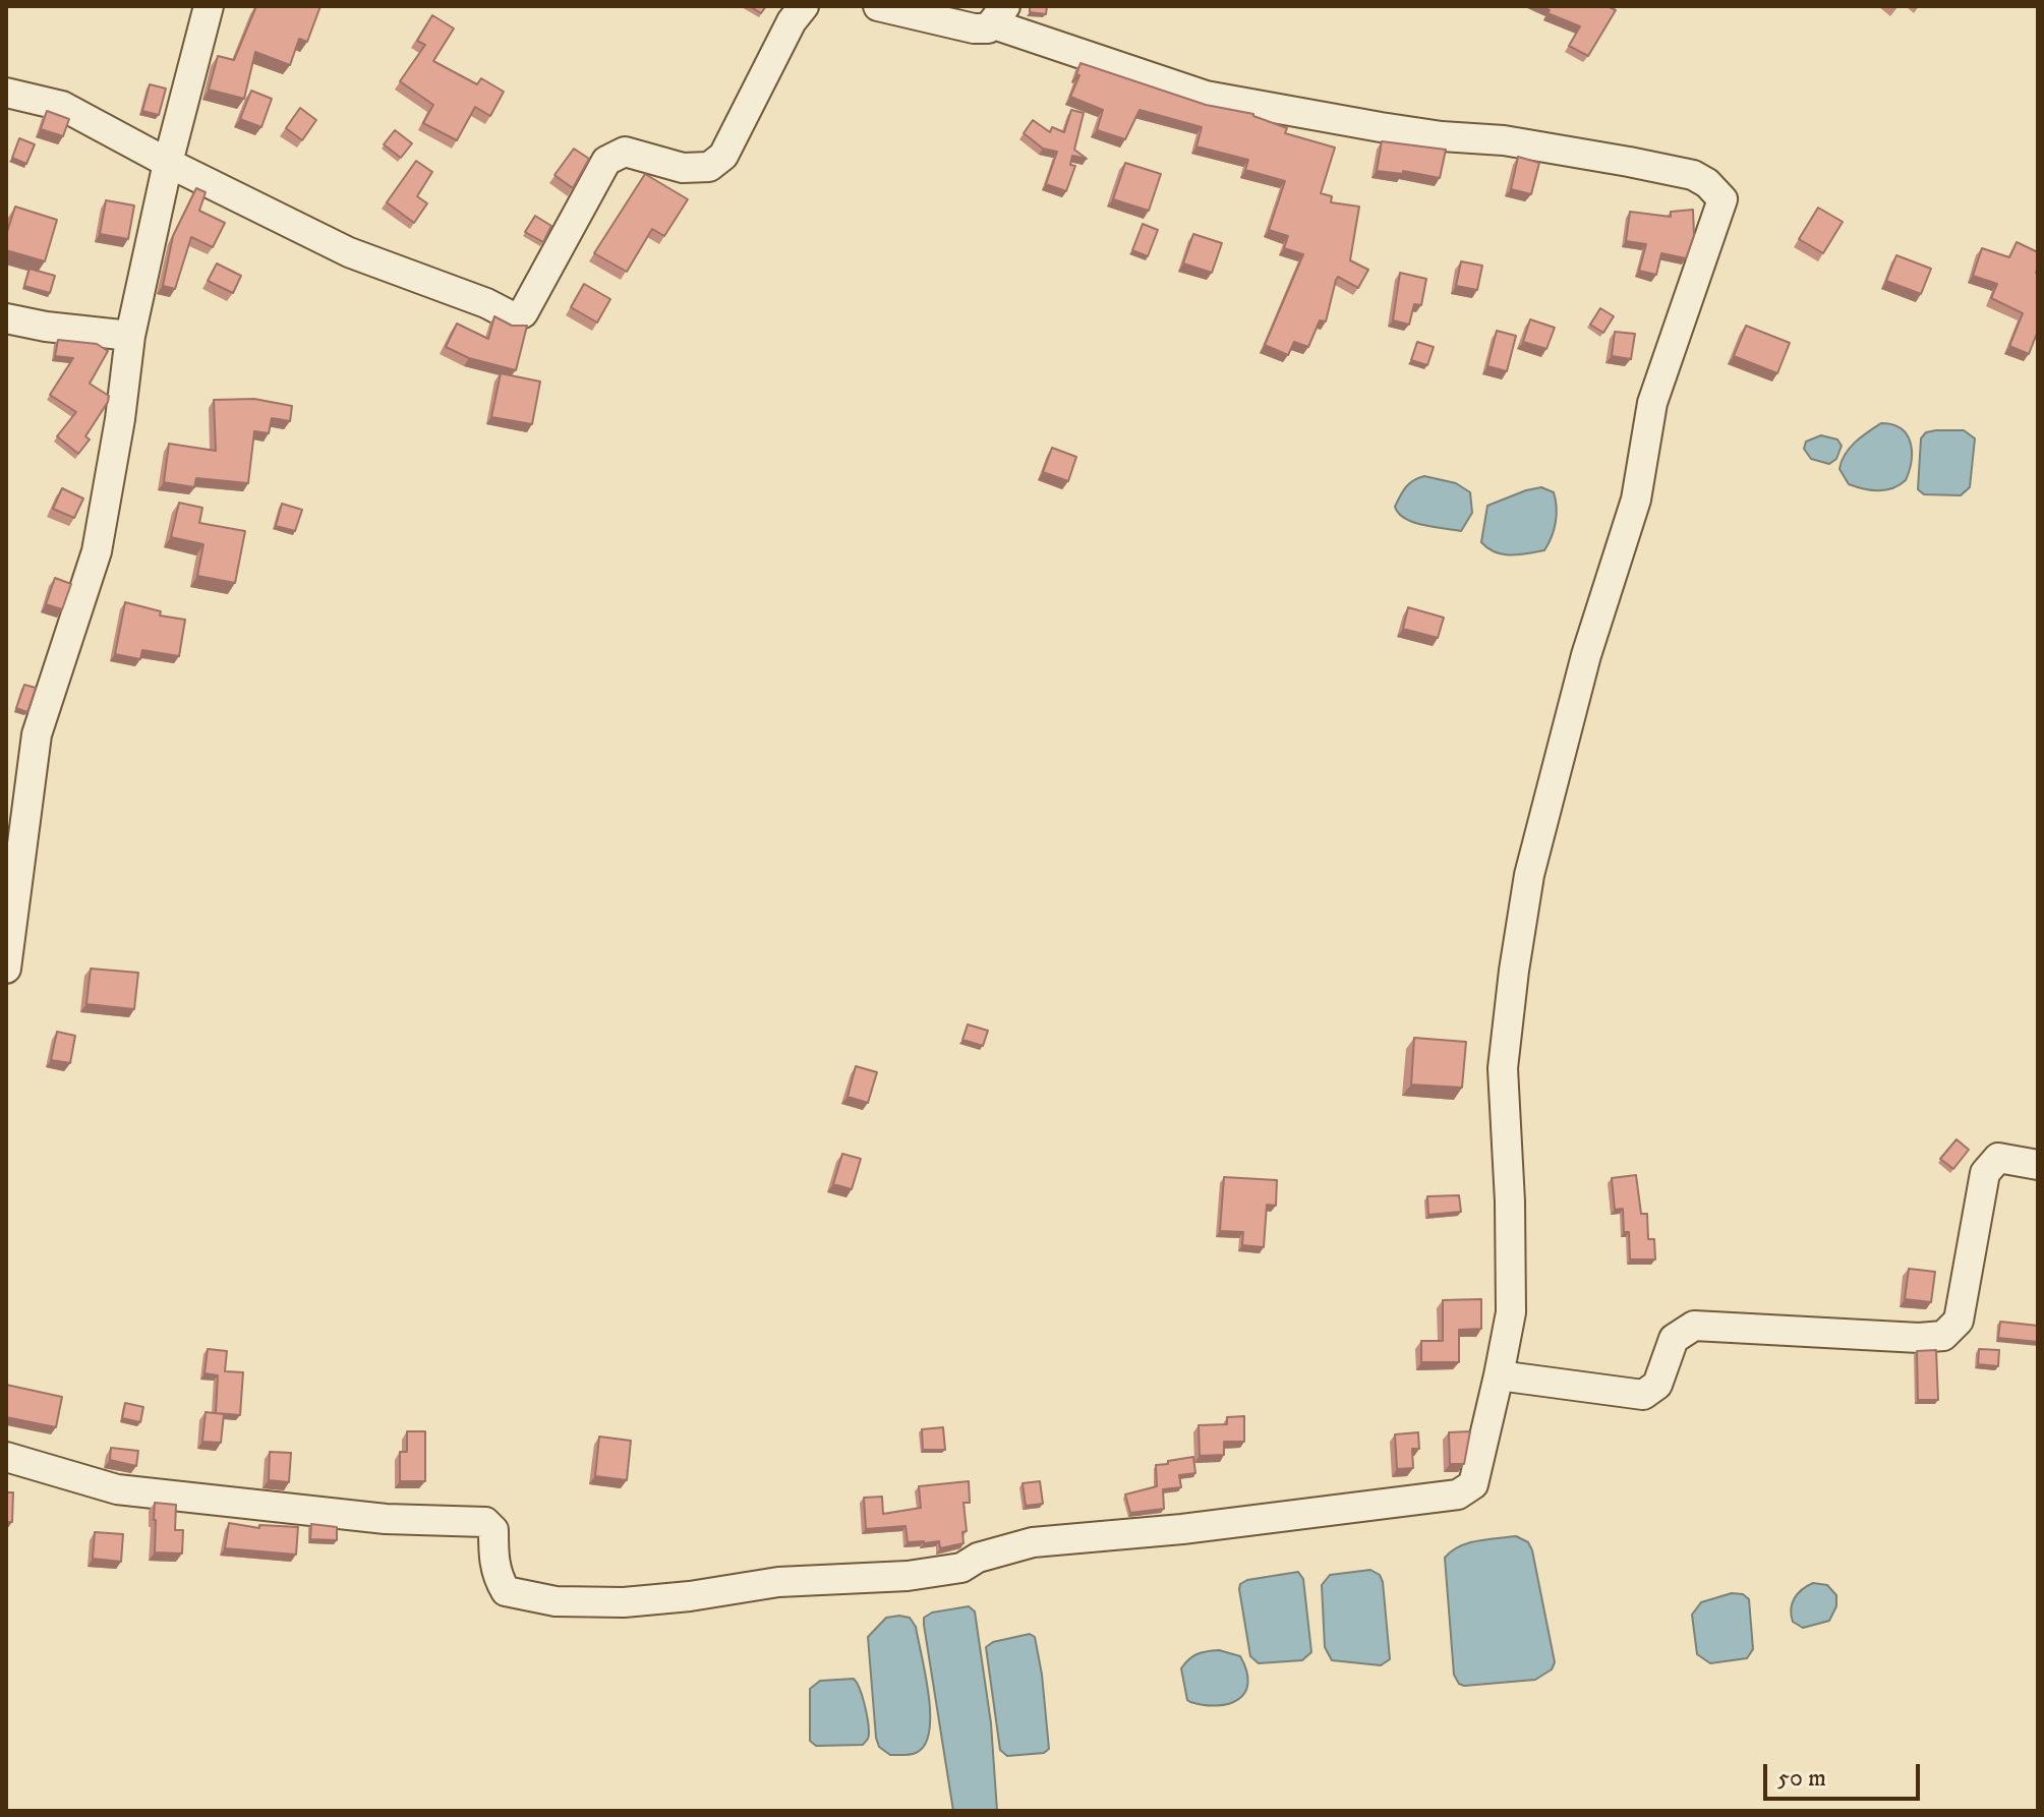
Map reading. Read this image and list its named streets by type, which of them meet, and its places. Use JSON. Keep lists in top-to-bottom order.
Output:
{
  "scale_bar": "50 m"
}
